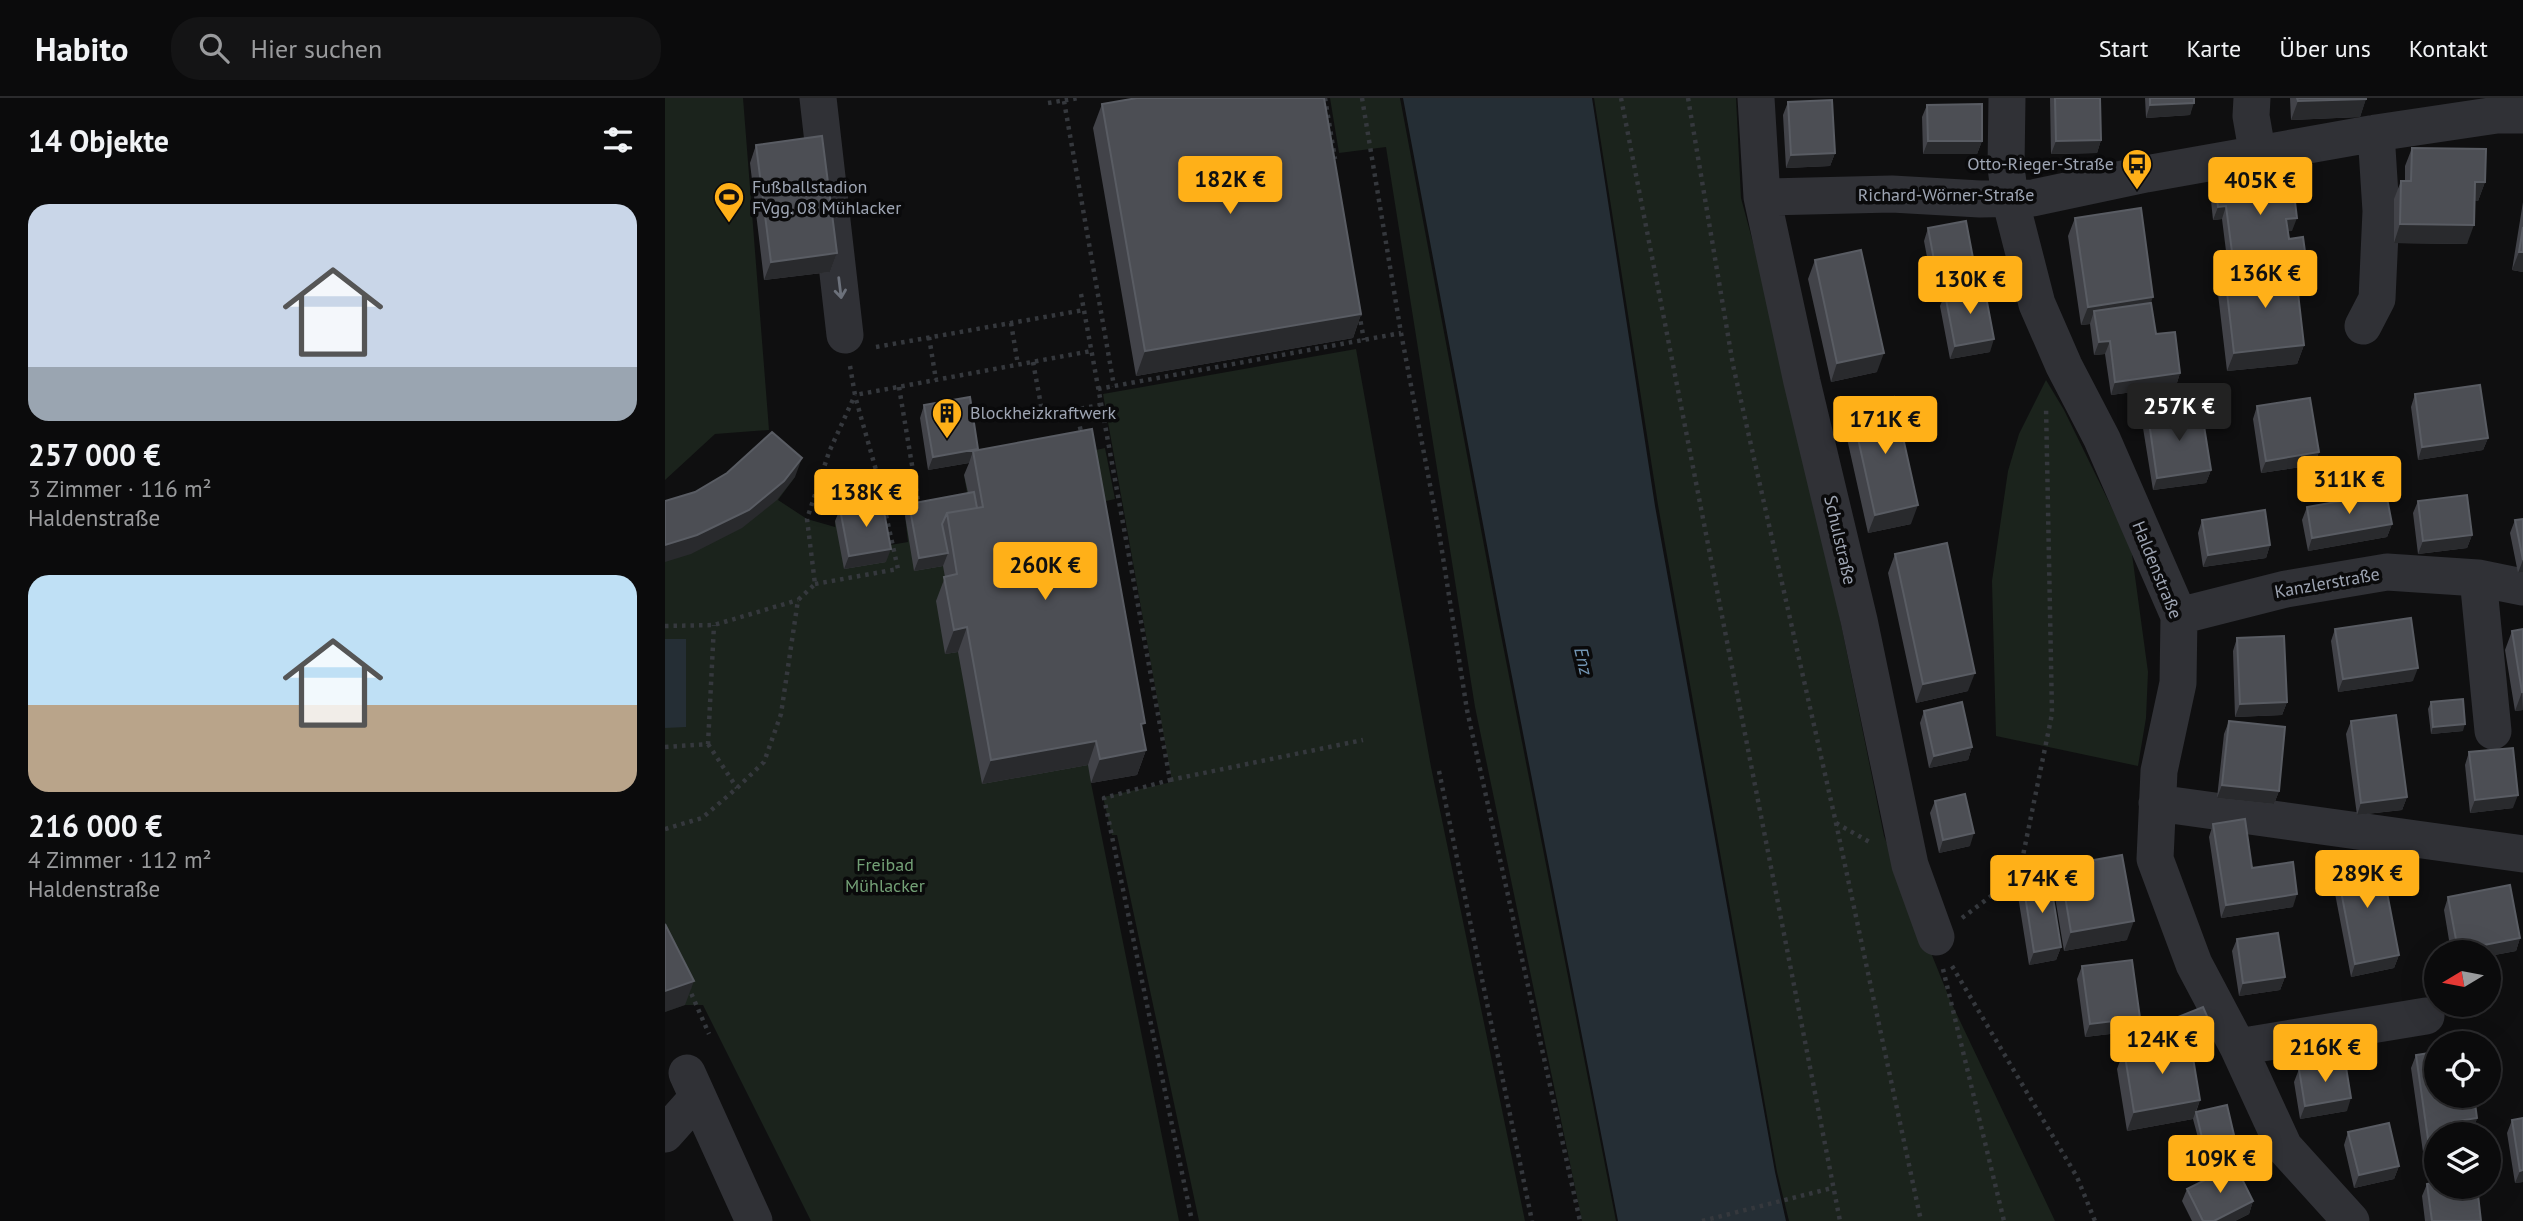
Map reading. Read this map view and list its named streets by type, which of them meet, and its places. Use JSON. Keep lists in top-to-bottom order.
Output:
{
  "streets": {
    "street": [
      "Richard-Wörner-Straße",
      "Schulstraße",
      "Haldenstraße",
      "Kanzlerstraße"
    ]
  },
  "crossings": [
    ["Richard-Wörner-Straße", "Schulstraße"],
    ["Richard-Wörner-Straße", "Haldenstraße"],
    ["Haldenstraße", "Kanzlerstraße"]
  ],
  "water": ["Enz"],
  "parks": ["Freibad Mühlacker"],
  "places": {
    "bus stop": ["Otto-Rieger-Straße"],
    "sports": ["Fußballstadion FVgg. 08 Mühlacker"],
    "building": ["Blockheizkraftwerk"]
  },
  "north": "left",
  "page": {
    "header": "Habito",
    "search": "Hier suchen",
    "nav": [
      "Start",
      "Karte",
      "Über uns",
      "Kontakt"
    ],
    "heading": "14 Objekte",
    "price": [
      "182K €",
      "405K €",
      "136K €",
      "130K €",
      "257K €",
      "171K €",
      "311K €",
      "138K €",
      "260K €",
      "289K €",
      "174K €",
      "124K €",
      "216K €",
      "109K €"
    ],
    "list": [
      {
        "name": "257 000 €",
        "note": "3 Zimmer · 116 m² · Haldenstraße"
      },
      {
        "name": "216 000 €",
        "note": "4 Zimmer · 112 m² · Haldenstraße"
      }
    ]
  }
}
